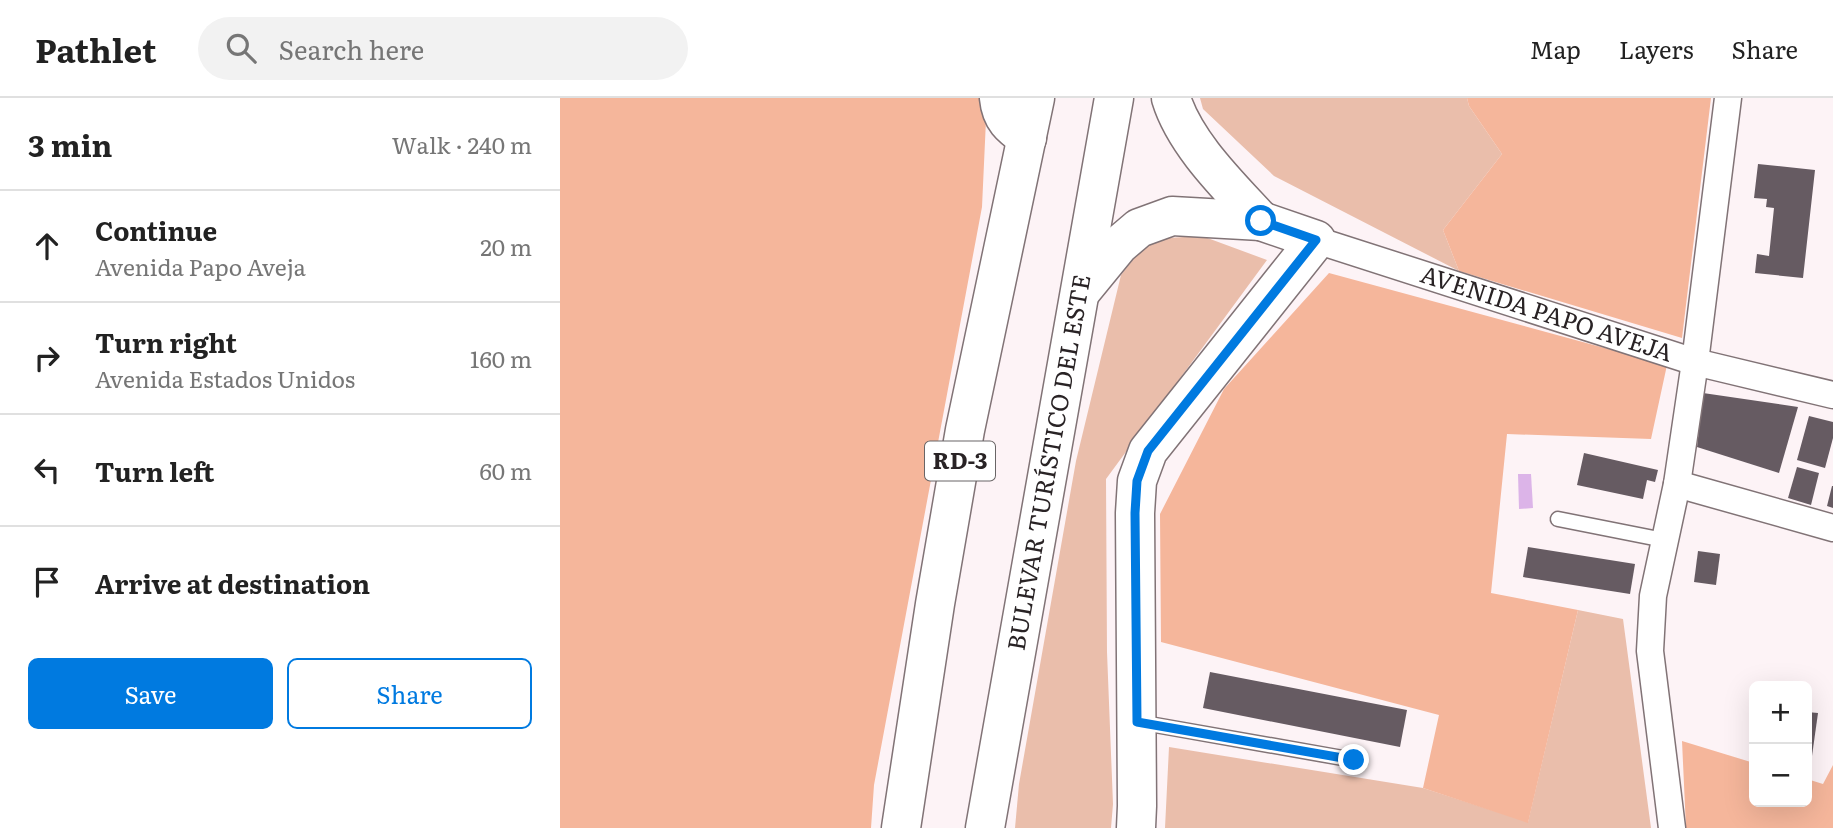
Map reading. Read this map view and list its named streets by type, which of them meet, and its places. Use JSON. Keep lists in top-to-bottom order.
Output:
{
  "streets": {
    "main road": ["AVENIDA PAPO AVEJA", "RD-3", "BULEVAR TURÍSTICO DEL ESTE"]
  },
  "page": {
    "header": "Pathlet",
    "search": "Search here",
    "nav": ["Map", "Layers", "Share"],
    "heading": ["3 min", "Walk · 240 m"],
    "list": [
      ["Continue", "Avenida Papo Aveja", "20 m"],
      ["Turn right", "Avenida Estados Unidos", "160 m"],
      ["Turn left", "60 m"],
      "Arrive at destination"
    ],
    "buttons": ["Save", "Share"],
    "map_buttons": ["+", "−"]
  }
}
